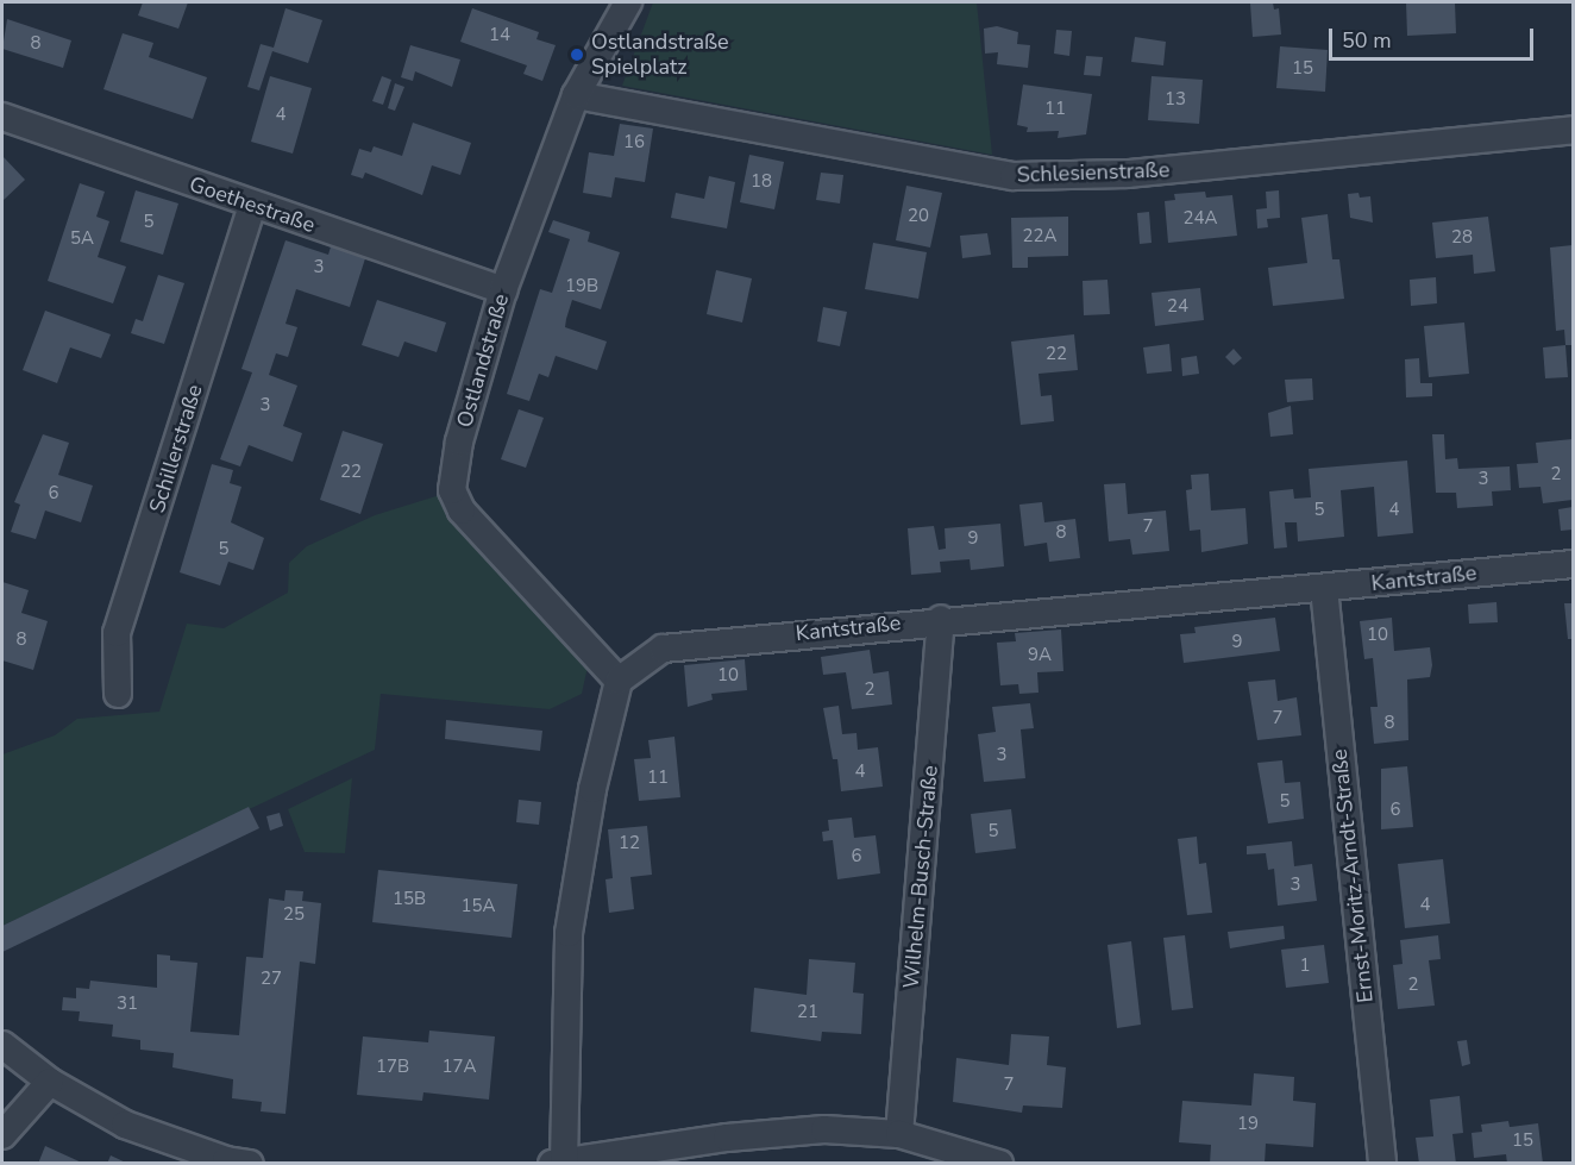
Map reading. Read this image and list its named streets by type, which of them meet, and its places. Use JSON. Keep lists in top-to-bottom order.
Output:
{
  "streets": {
    "street": [
      "Schlesienstraße",
      "Goethestraße",
      "Ostlandstraße",
      "Schillerstraße",
      "Kantstraße",
      "Ernst-Moritz-Arndt-Straße",
      "Wilhelm-Busch-Straße"
    ]
  },
  "crossings": [
    ["Schlesienstraße", "Ostlandstraße"],
    ["Goethestraße", "Ostlandstraße"],
    ["Goethestraße", "Schillerstraße"],
    ["Ostlandstraße", "Kantstraße"],
    ["Kantstraße", "Ernst-Moritz-Arndt-Straße"],
    ["Kantstraße", "Wilhelm-Busch-Straße"]
  ],
  "places": ["Ostlandstraße Spielplatz"],
  "house_numbers": [
    "14",
    "8",
    "15",
    "13",
    "11",
    "4",
    "16",
    "18",
    "20",
    "24A",
    "5",
    "22A",
    "28",
    "5A",
    "3",
    "19B",
    "24",
    "22",
    "3",
    "22",
    "2",
    "3",
    "6",
    "5",
    "4",
    "7",
    "8",
    "9",
    "5",
    "10",
    "8",
    "9",
    "9A",
    "10",
    "2",
    "7",
    "8",
    "3",
    "4",
    "11",
    "5",
    "6",
    "5",
    "12",
    "6",
    "3",
    "15B",
    "4",
    "15A",
    "25",
    "1",
    "27",
    "2",
    "31",
    "21",
    "17B",
    "17A",
    "7",
    "19",
    "15"
  ],
  "scale_bar": "50 m"
}
